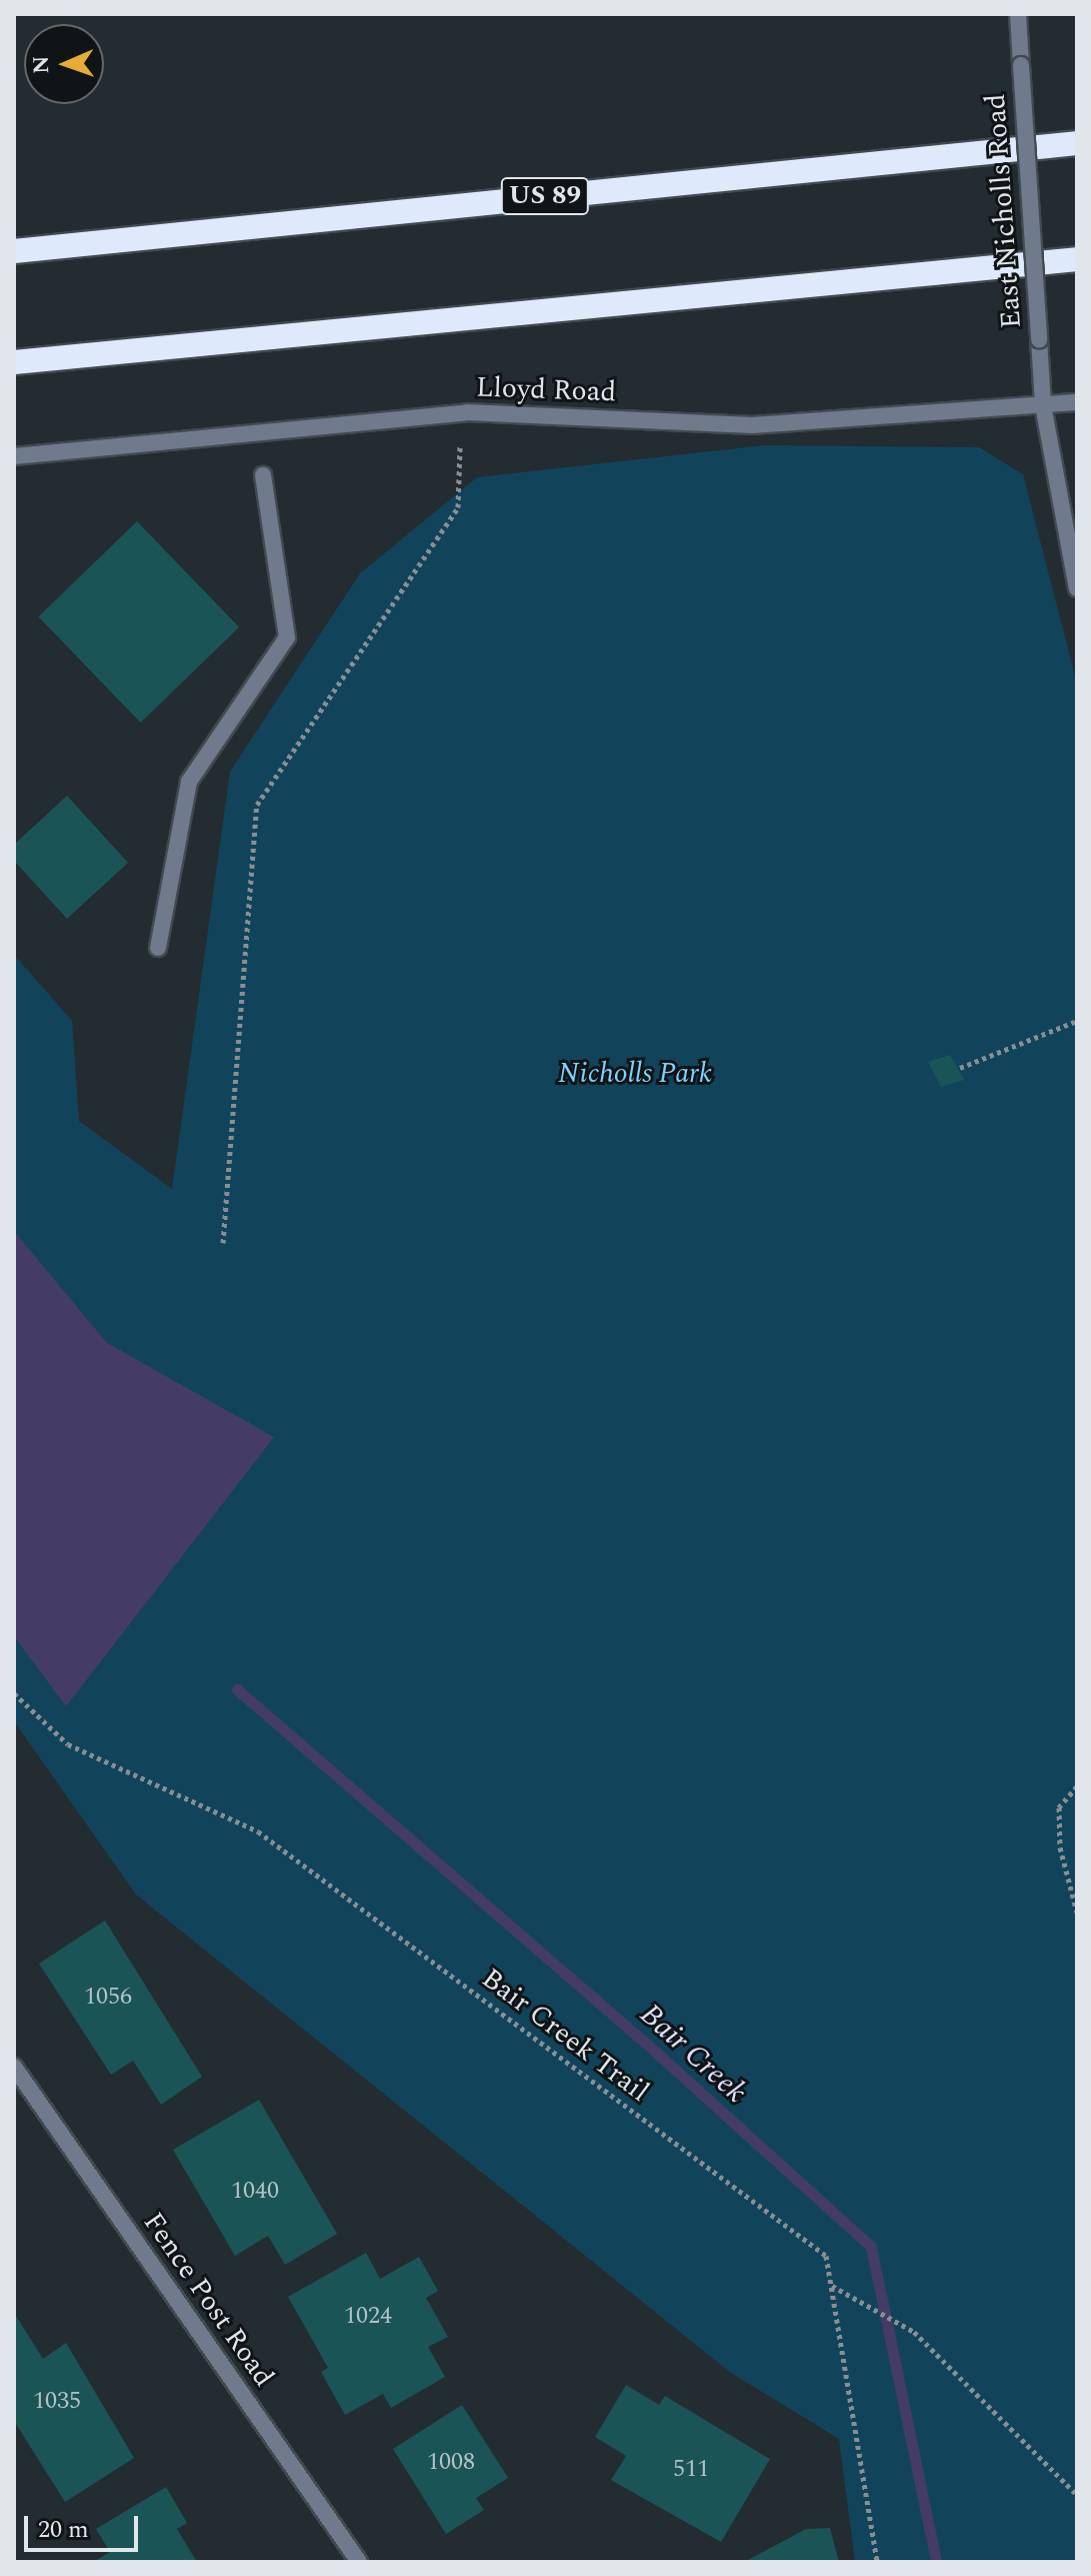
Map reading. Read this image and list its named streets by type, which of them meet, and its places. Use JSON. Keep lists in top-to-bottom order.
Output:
{
  "streets": {
    "highway": ["US 89"],
    "street": ["East Nicholls Road", "Lloyd Road", "Fence Post Road"],
    "path": ["Bair Creek Trail"]
  },
  "crossings": [
    ["East Nicholls Road", "Lloyd Road"]
  ],
  "water": ["Bair Creek"],
  "parks": ["Nicholls Park"],
  "house_numbers": [
    "1056",
    "1040",
    "1024",
    "1035",
    "1008",
    "511"
  ],
  "scale_bar": "20 m",
  "north": "left"
}
